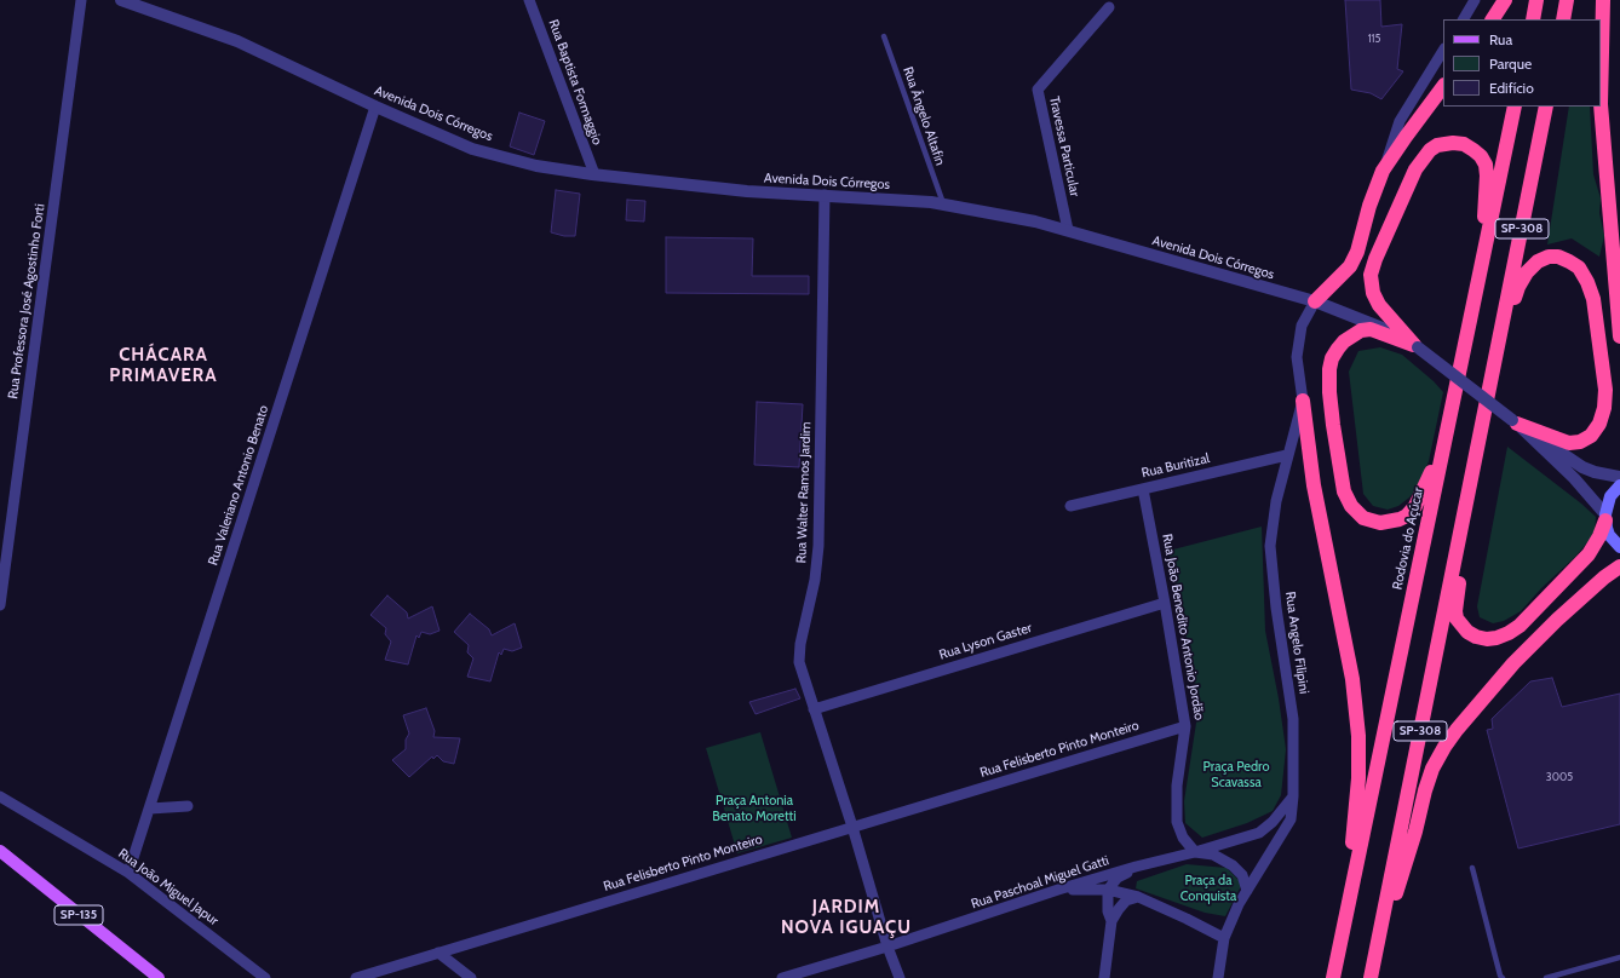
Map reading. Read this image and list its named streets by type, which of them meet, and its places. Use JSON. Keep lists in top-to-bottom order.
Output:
{
  "streets": {
    "highway": ["SP-308", "Rodovia do Açúcar"],
    "main road": ["SP-135"],
    "street": [
      "Rua Baptista Formaggio",
      "Avenida Dois Córregos",
      "Travessa Particular",
      "Rua Professora José Agostinho Forti",
      "Rua Buritizal",
      "Rua Valeriano Antonio Benato",
      "Rua Walter Ramos Jardim",
      "Rua João Benedito Antonio Jordão",
      "Rua Lyson Gaster",
      "Rua Angelo Filipini",
      "Rua Felisberto Pinto Monteiro",
      "Rua Paschoal Miguel Gatti",
      "Rua João Miguel Japur"
    ],
    "lane": ["Rua Ângelo Altafin"]
  },
  "crossings": [
    ["Rua Baptista Formaggio", "Avenida Dois Córregos"],
    ["Avenida Dois Córregos", "Rua Ângelo Altafin"],
    ["Avenida Dois Córregos", "Travessa Particular"],
    ["Avenida Dois Córregos", "Rua Valeriano Antonio Benato"],
    ["Avenida Dois Córregos", "Rua Walter Ramos Jardim"],
    ["Avenida Dois Córregos", "Rua Angelo Filipini"],
    ["Rua Buritizal", "Rua João Benedito Antonio Jordão"],
    ["Rua Buritizal", "Rua Angelo Filipini"],
    ["Rua Valeriano Antonio Benato", "Rua João Miguel Japur"],
    ["Rua Walter Ramos Jardim", "Rua Lyson Gaster"],
    ["Rua Walter Ramos Jardim", "Rua Felisberto Pinto Monteiro"],
    ["Rua Walter Ramos Jardim", "Rua Paschoal Miguel Gatti"],
    ["Rua João Benedito Antonio Jordão", "Rua Lyson Gaster"],
    ["Rua João Benedito Antonio Jordão", "Rua Felisberto Pinto Monteiro"],
    ["Rua João Benedito Antonio Jordão", "Rua Paschoal Miguel Gatti"],
    ["Rua Angelo Filipini", "Rua Paschoal Miguel Gatti"]
  ],
  "districts": ["CHÁCARA PRIMAVERA", "JARDIM NOVA IGUAÇU"],
  "parks": ["Praça Pedro Scavassa", "Praça Antonia Benato Moretti", "Praça da Conquista"],
  "house_numbers": ["115", "3005"],
  "legend": ["Rua", "Parque", "Edifício"]
}
